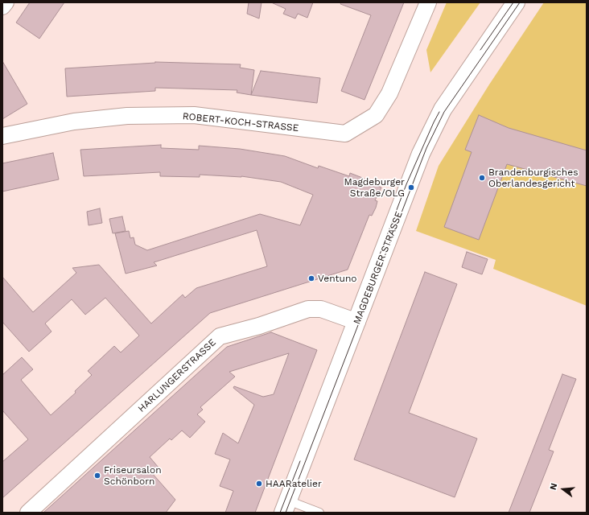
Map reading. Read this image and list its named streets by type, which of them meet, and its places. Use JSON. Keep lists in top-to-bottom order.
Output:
{
  "streets": {
    "street": ["ROBERT-KOCH-STRASSE", "MAGDEBURGER STRASSE", "HARLUNGERSTRASSE"]
  },
  "crossings": [
    ["MAGDEBURGER STRASSE", "HARLUNGERSTRASSE"]
  ],
  "places": [
    "Brandenburgisches Oberlandesgericht",
    "Magdeburger Straße/OLG",
    "Ventuno",
    "Friseursalon Schönborn",
    "HAARatelier"
  ],
  "north": "left"
}
